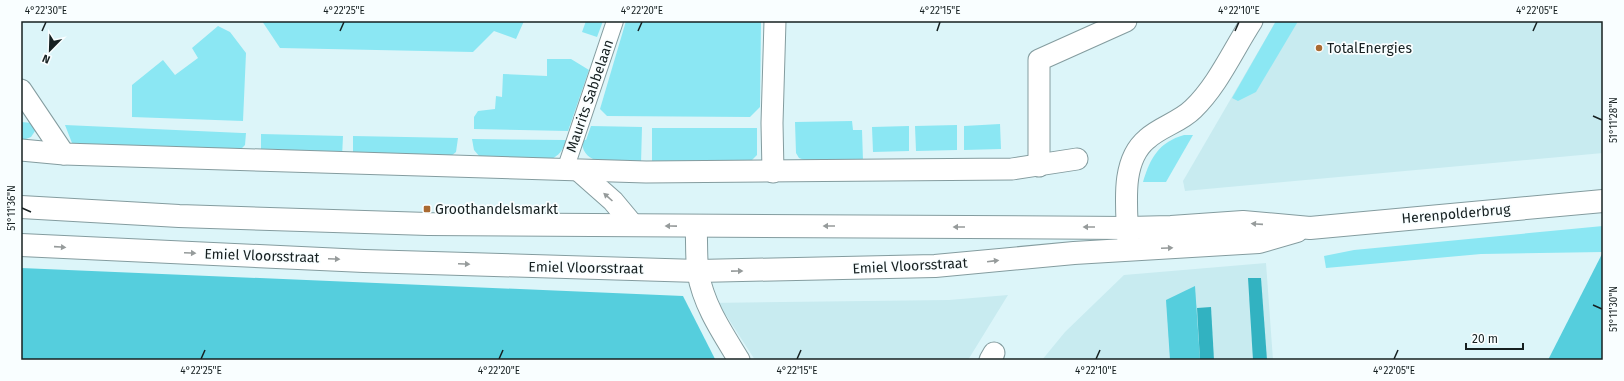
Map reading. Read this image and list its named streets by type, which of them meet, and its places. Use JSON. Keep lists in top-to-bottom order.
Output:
{
  "streets": {
    "street": ["Maurits Sabbelaan", "Herenpolderbrug", "Emiel Vloorsstraat"]
  },
  "crossings": [
    ["Herenpolderbrug", "Emiel Vloorsstraat"]
  ],
  "places": {
    "other": ["TotalEnergies"],
    "transit": ["Groothandelsmarkt"]
  },
  "scale_bar": "20 m",
  "north": "bottom left",
  "coordinates": [
    "4°22'30\"E",
    "4°22'25\"E",
    "4°22'20\"E",
    "4°22'15\"E",
    "4°22'10\"E",
    "4°22'05\"E",
    "51°11'28\"N",
    "51°11'36\"N",
    "51°11'30\"N"
  ]
}
